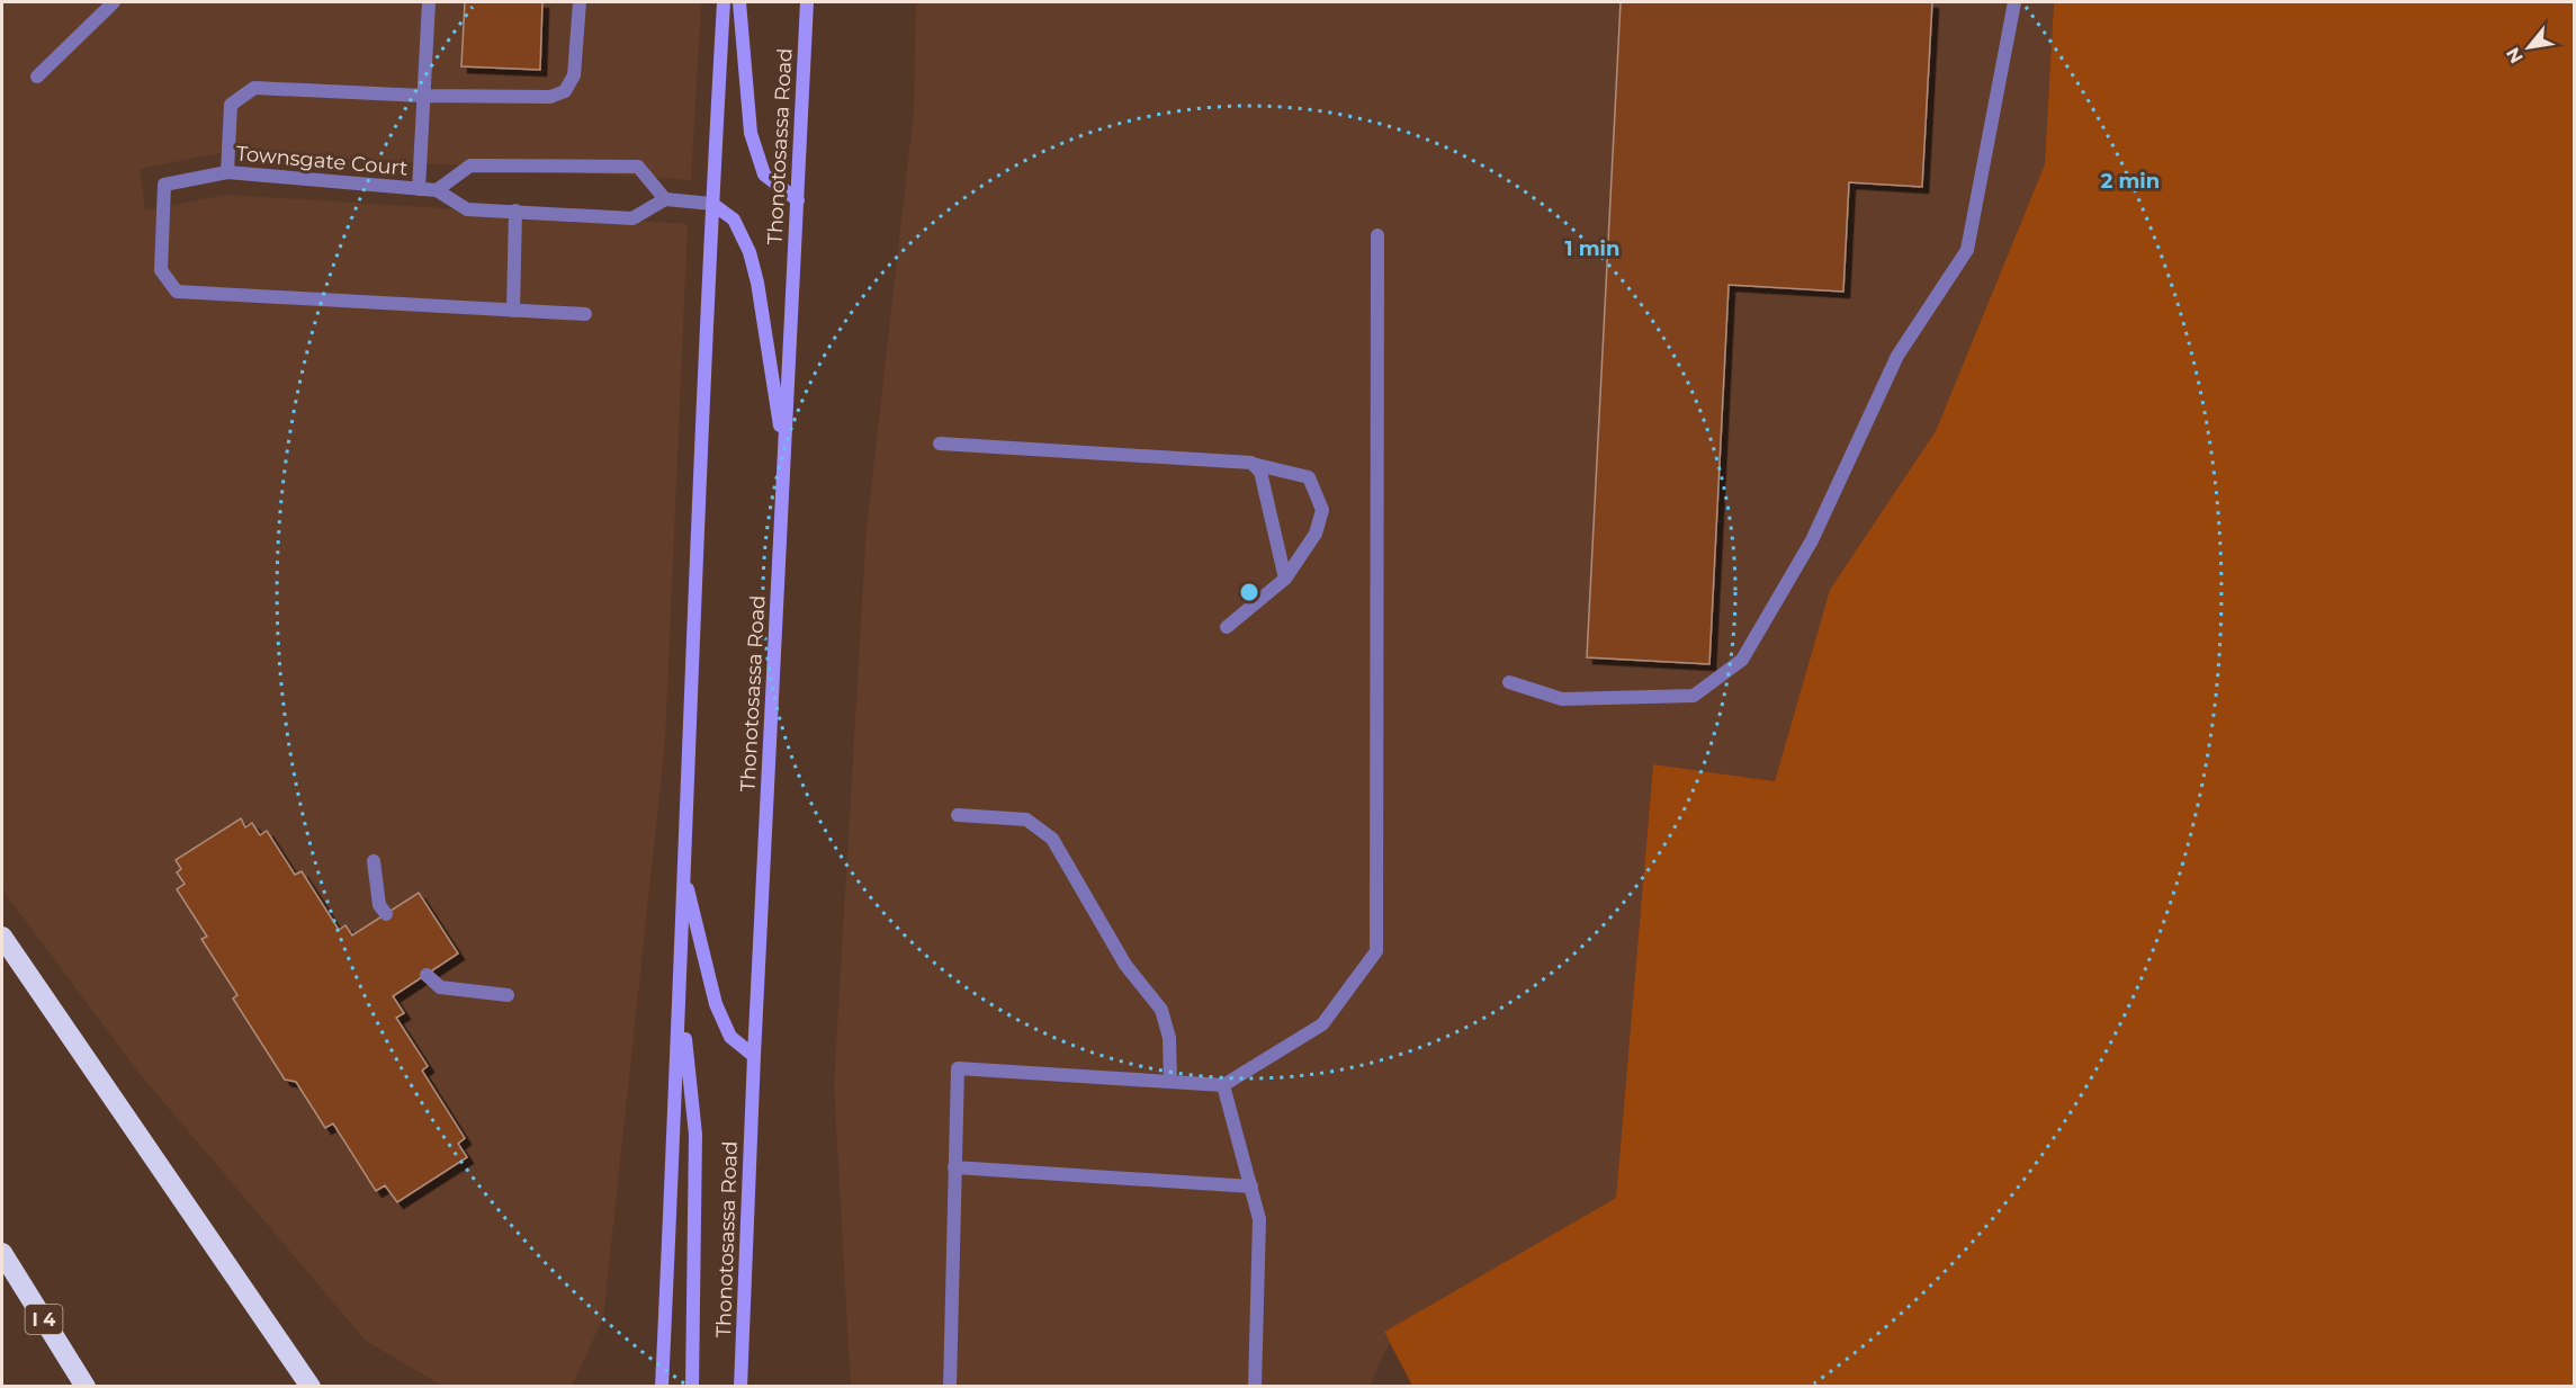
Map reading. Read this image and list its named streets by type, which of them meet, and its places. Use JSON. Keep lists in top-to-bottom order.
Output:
{
  "streets": {
    "highway": ["I 4"],
    "main road": ["Thonotosassa Road"],
    "lane": ["Townsgate Court"]
  },
  "north": "bottom left",
  "rings": ["2 min", "1 min"]
}
